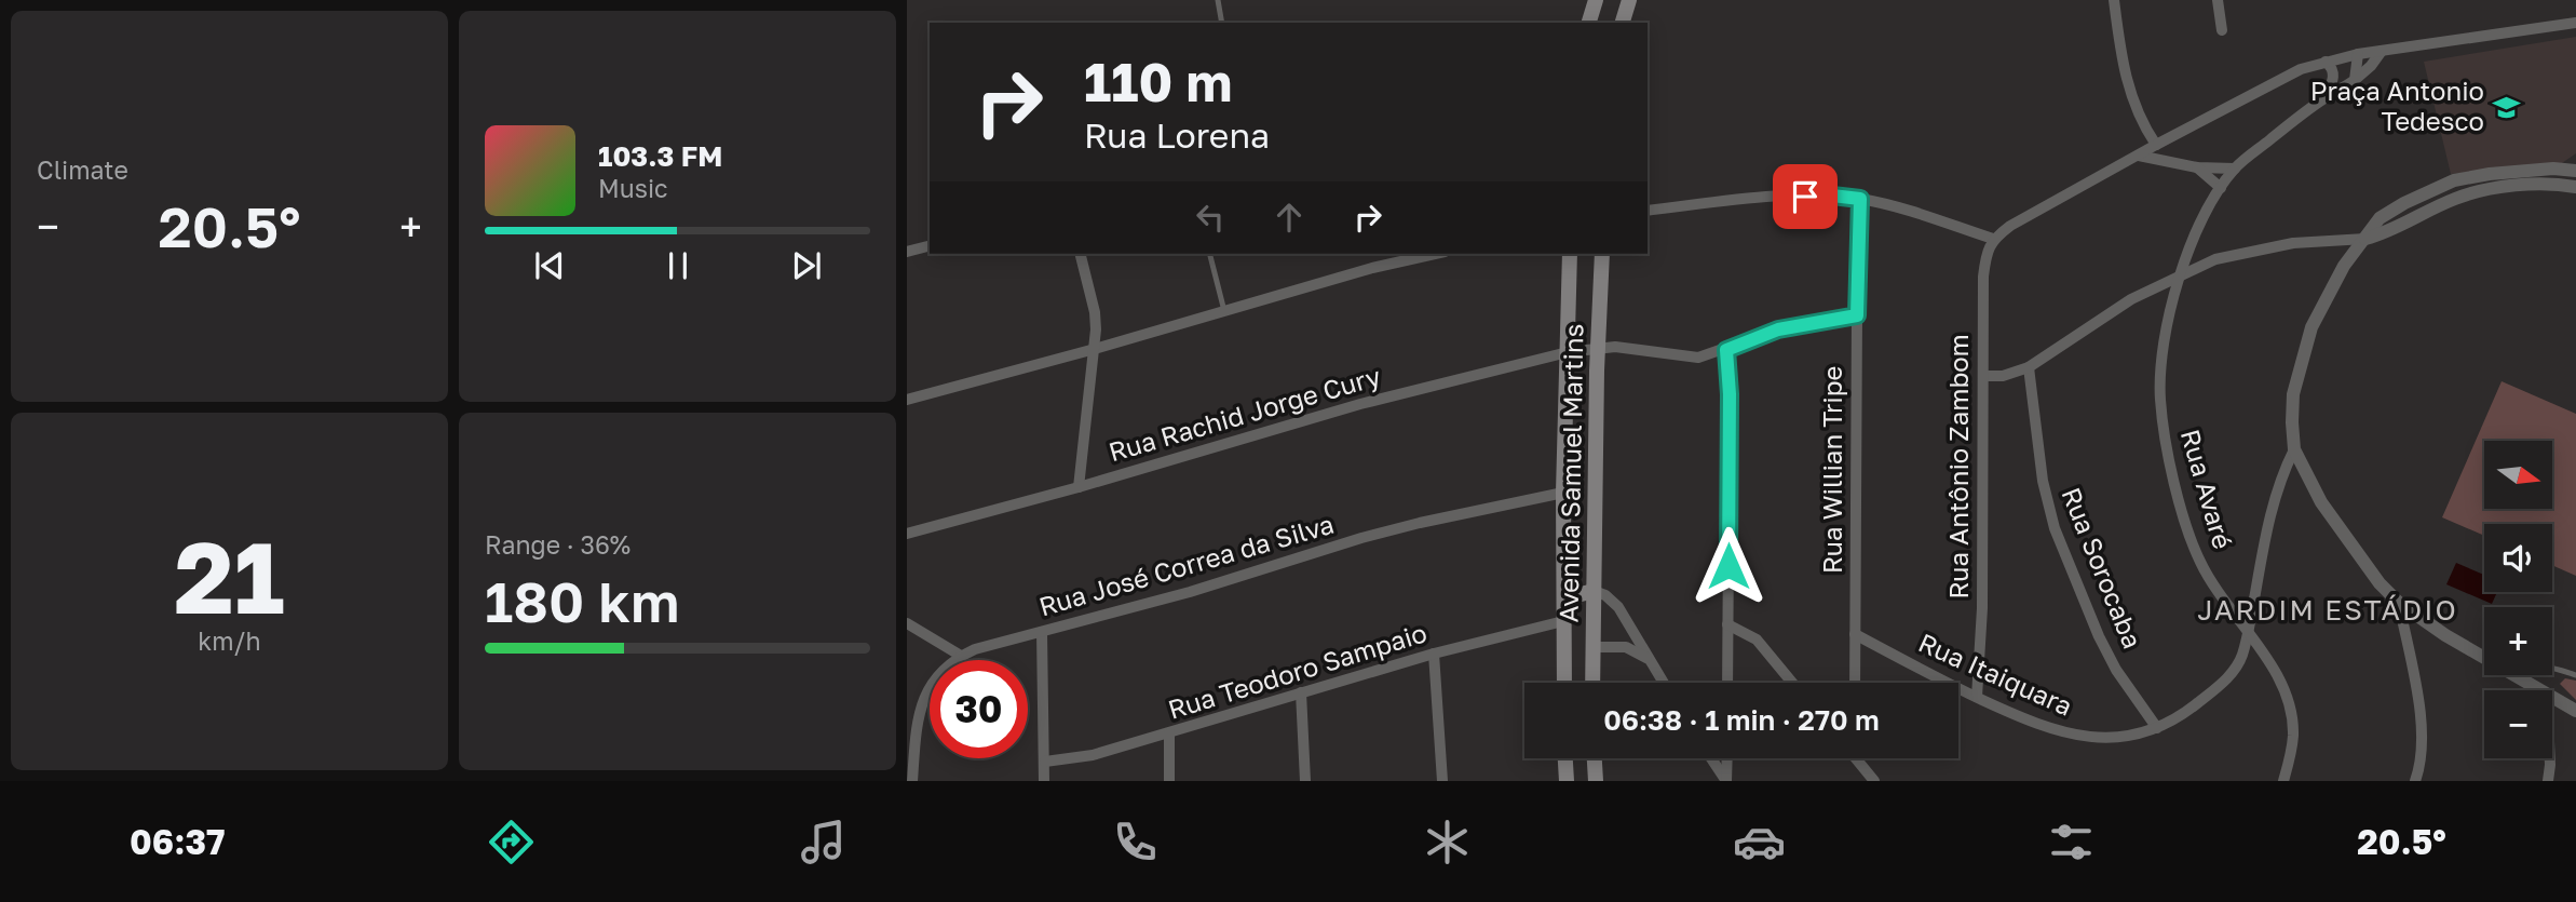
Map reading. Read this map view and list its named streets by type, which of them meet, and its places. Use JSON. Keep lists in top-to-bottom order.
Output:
{
  "streets": {
    "main road": ["Avenida Samuel Martins"],
    "street": [
      "Rua Rachid Jorge Cury",
      "Rua Antônio Zambom",
      "Rua Willian Tripe",
      "Rua Avaré",
      "Rua José Correa da Silva",
      "Rua Sorocaba",
      "Rua Teodoro Sampaio",
      "Rua Itaiquara"
    ]
  },
  "crossings": [
    ["Rua Rachid Jorge Cury", "Rua Willian Tripe"],
    ["Rua Rachid Jorge Cury", "Avenida Samuel Martins"],
    ["Rua Antônio Zambom", "Rua Itaiquara"],
    ["Rua Willian Tripe", "Rua Itaiquara"],
    ["Avenida Samuel Martins", "Rua José Correa da Silva"],
    ["Avenida Samuel Martins", "Rua Teodoro Sampaio"],
    ["Rua Avaré", "Rua Itaiquara"],
    ["Rua Sorocaba", "Rua Itaiquara"]
  ],
  "districts": ["JARDIM ESTÁDIO"],
  "places": {
    "school or university": ["Praça Antonio Tedesco"]
  },
  "north": "right",
  "page": {
    "tile": [
      "Climate",
      ["21", "km/h"],
      ["Range · 36%", "180 km"]
    ],
    "turn": ["110 m", "Rua Lorena"],
    "song": ["103.3 FM", "Music"],
    "heat": ["−", "20.5°", "+"],
    "map_buttons": ["+", "−"],
    "limit": "30",
    "trip": "06:38 · 1 min · 270 m",
    "tabs": ["06:37", "20.5°"]
  }
}
